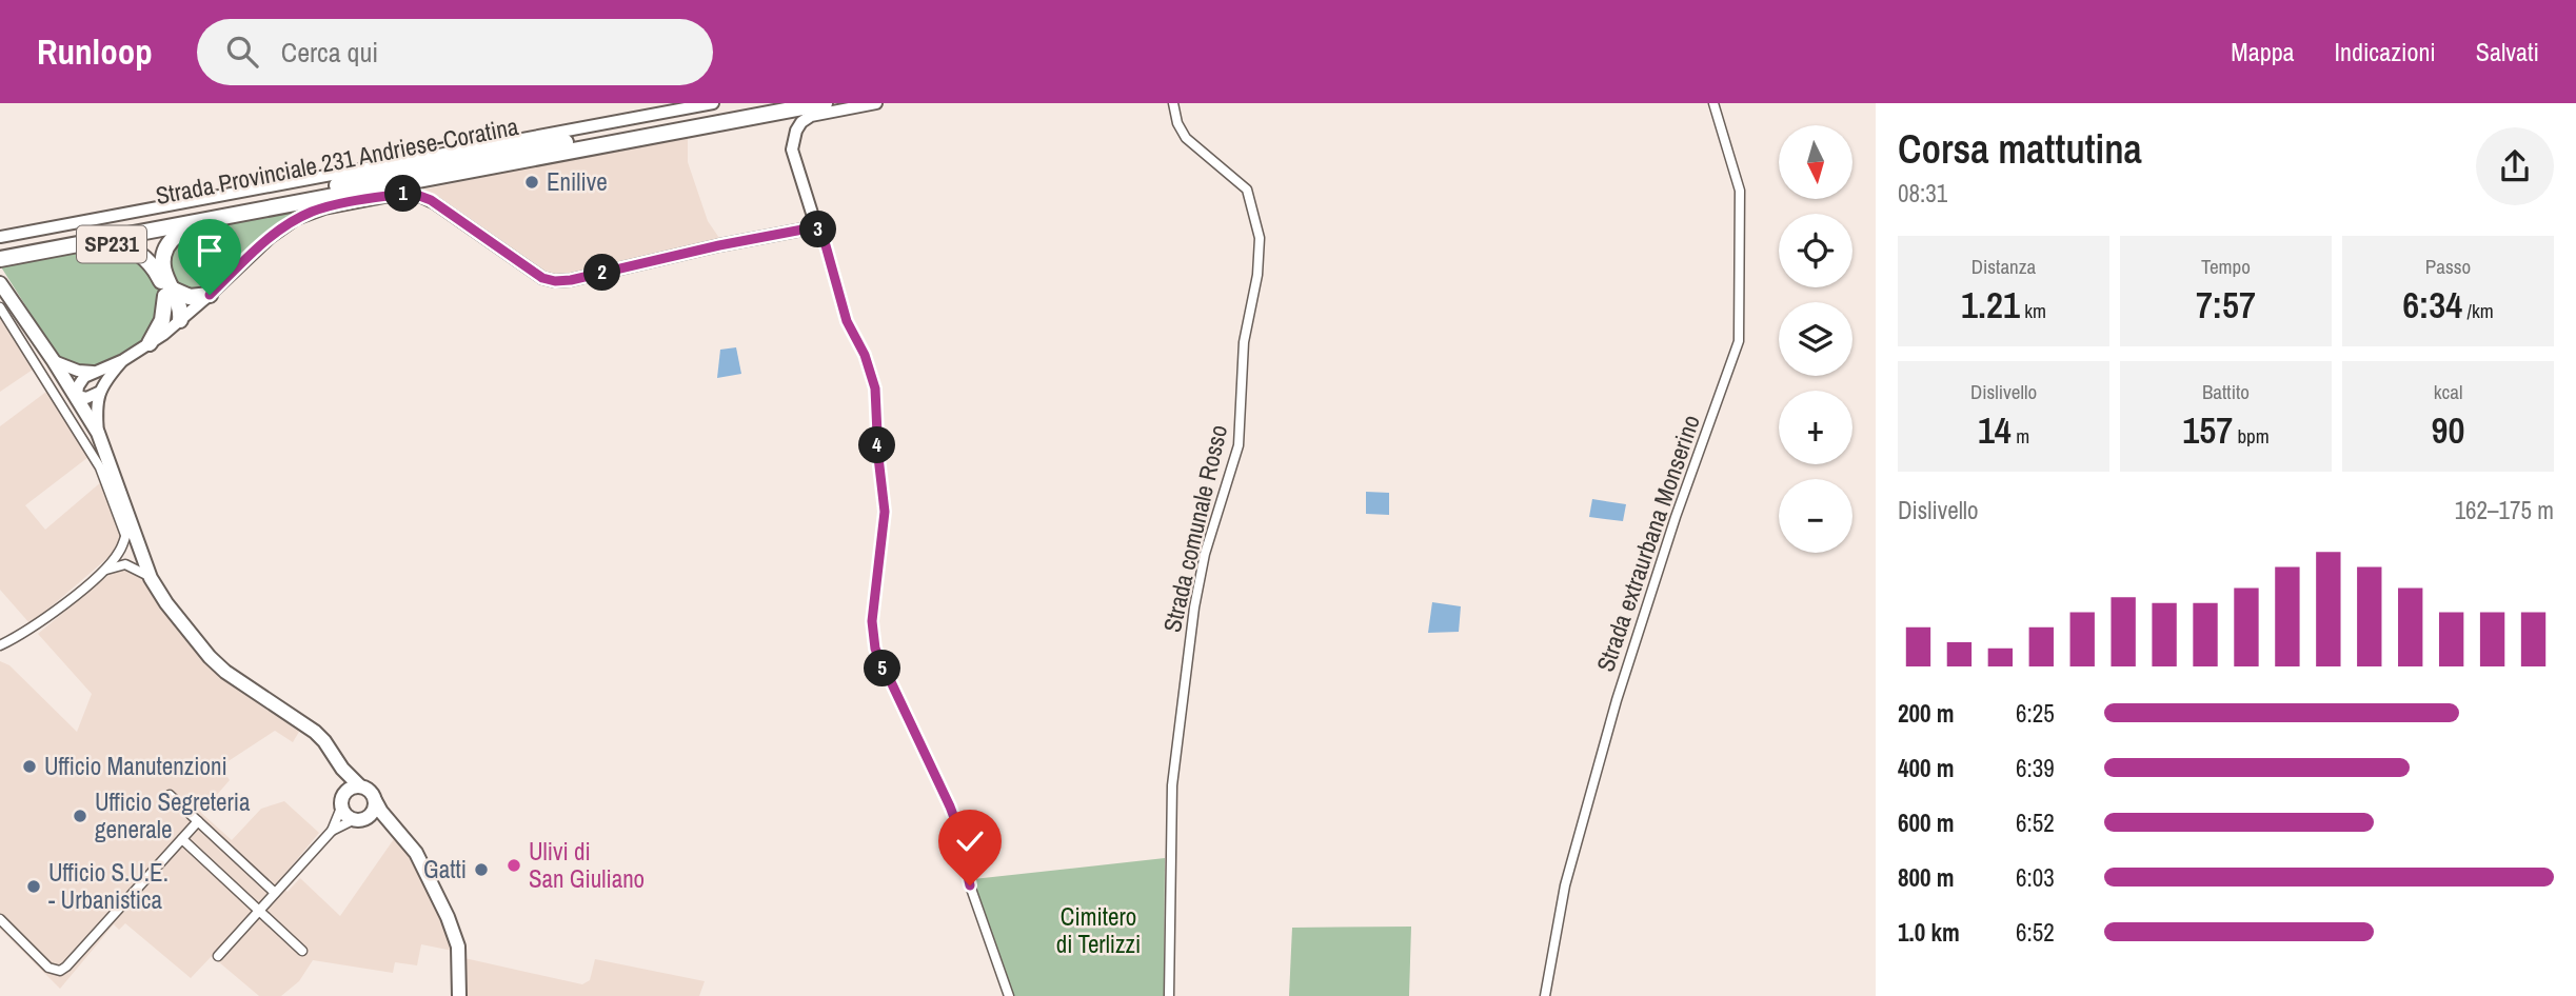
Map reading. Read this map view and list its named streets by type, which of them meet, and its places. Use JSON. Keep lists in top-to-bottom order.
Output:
{
  "streets": {
    "highway": ["Strada Provinciale 231 Andriese-Coratina", "SP231"],
    "street": ["Strada comunale Rosso", "Strada extraurbana Monserino"]
  },
  "crossings": [
    ["Strada Provinciale 231 Andriese-Coratina", "SP231"]
  ],
  "parks": ["Cimitero di Terlizzi"],
  "places": [
    "Enilive",
    "Ufficio Manutenzioni",
    "Ufficio Segreteria generale",
    "Ulivi di San Giuliano",
    "Gatti",
    "Ufficio S.U.E. - Urbanistica"
  ],
  "north": "bottom",
  "page": {
    "header": "Runloop",
    "search": "Cerca qui",
    "nav": ["Mappa", "Indicazioni", "Salvati"],
    "heading": ["Corsa mattutina", "08:31"],
    "map_buttons": ["+", "−"],
    "pins": [
      "1",
      "3",
      "2",
      "4",
      "5"
    ],
    "stats": [
      ["Distanza", "1.21 km"],
      ["Tempo", "7:57"],
      ["Passo", "6:34 /km"],
      ["Dislivello", "14 m"],
      ["Battito", "157 bpm"],
      ["kcal", "90"]
    ],
    "chart": ["Dislivello", "162–175 m"],
    "list": [
      {
        "name": "200 m",
        "note": "6:25"
      },
      {
        "name": "400 m",
        "note": "6:39"
      },
      {
        "name": "600 m",
        "note": "6:52"
      },
      {
        "name": "800 m",
        "note": "6:03"
      },
      {
        "name": "1.0 km",
        "note": "6:52"
      }
    ]
  }
}
